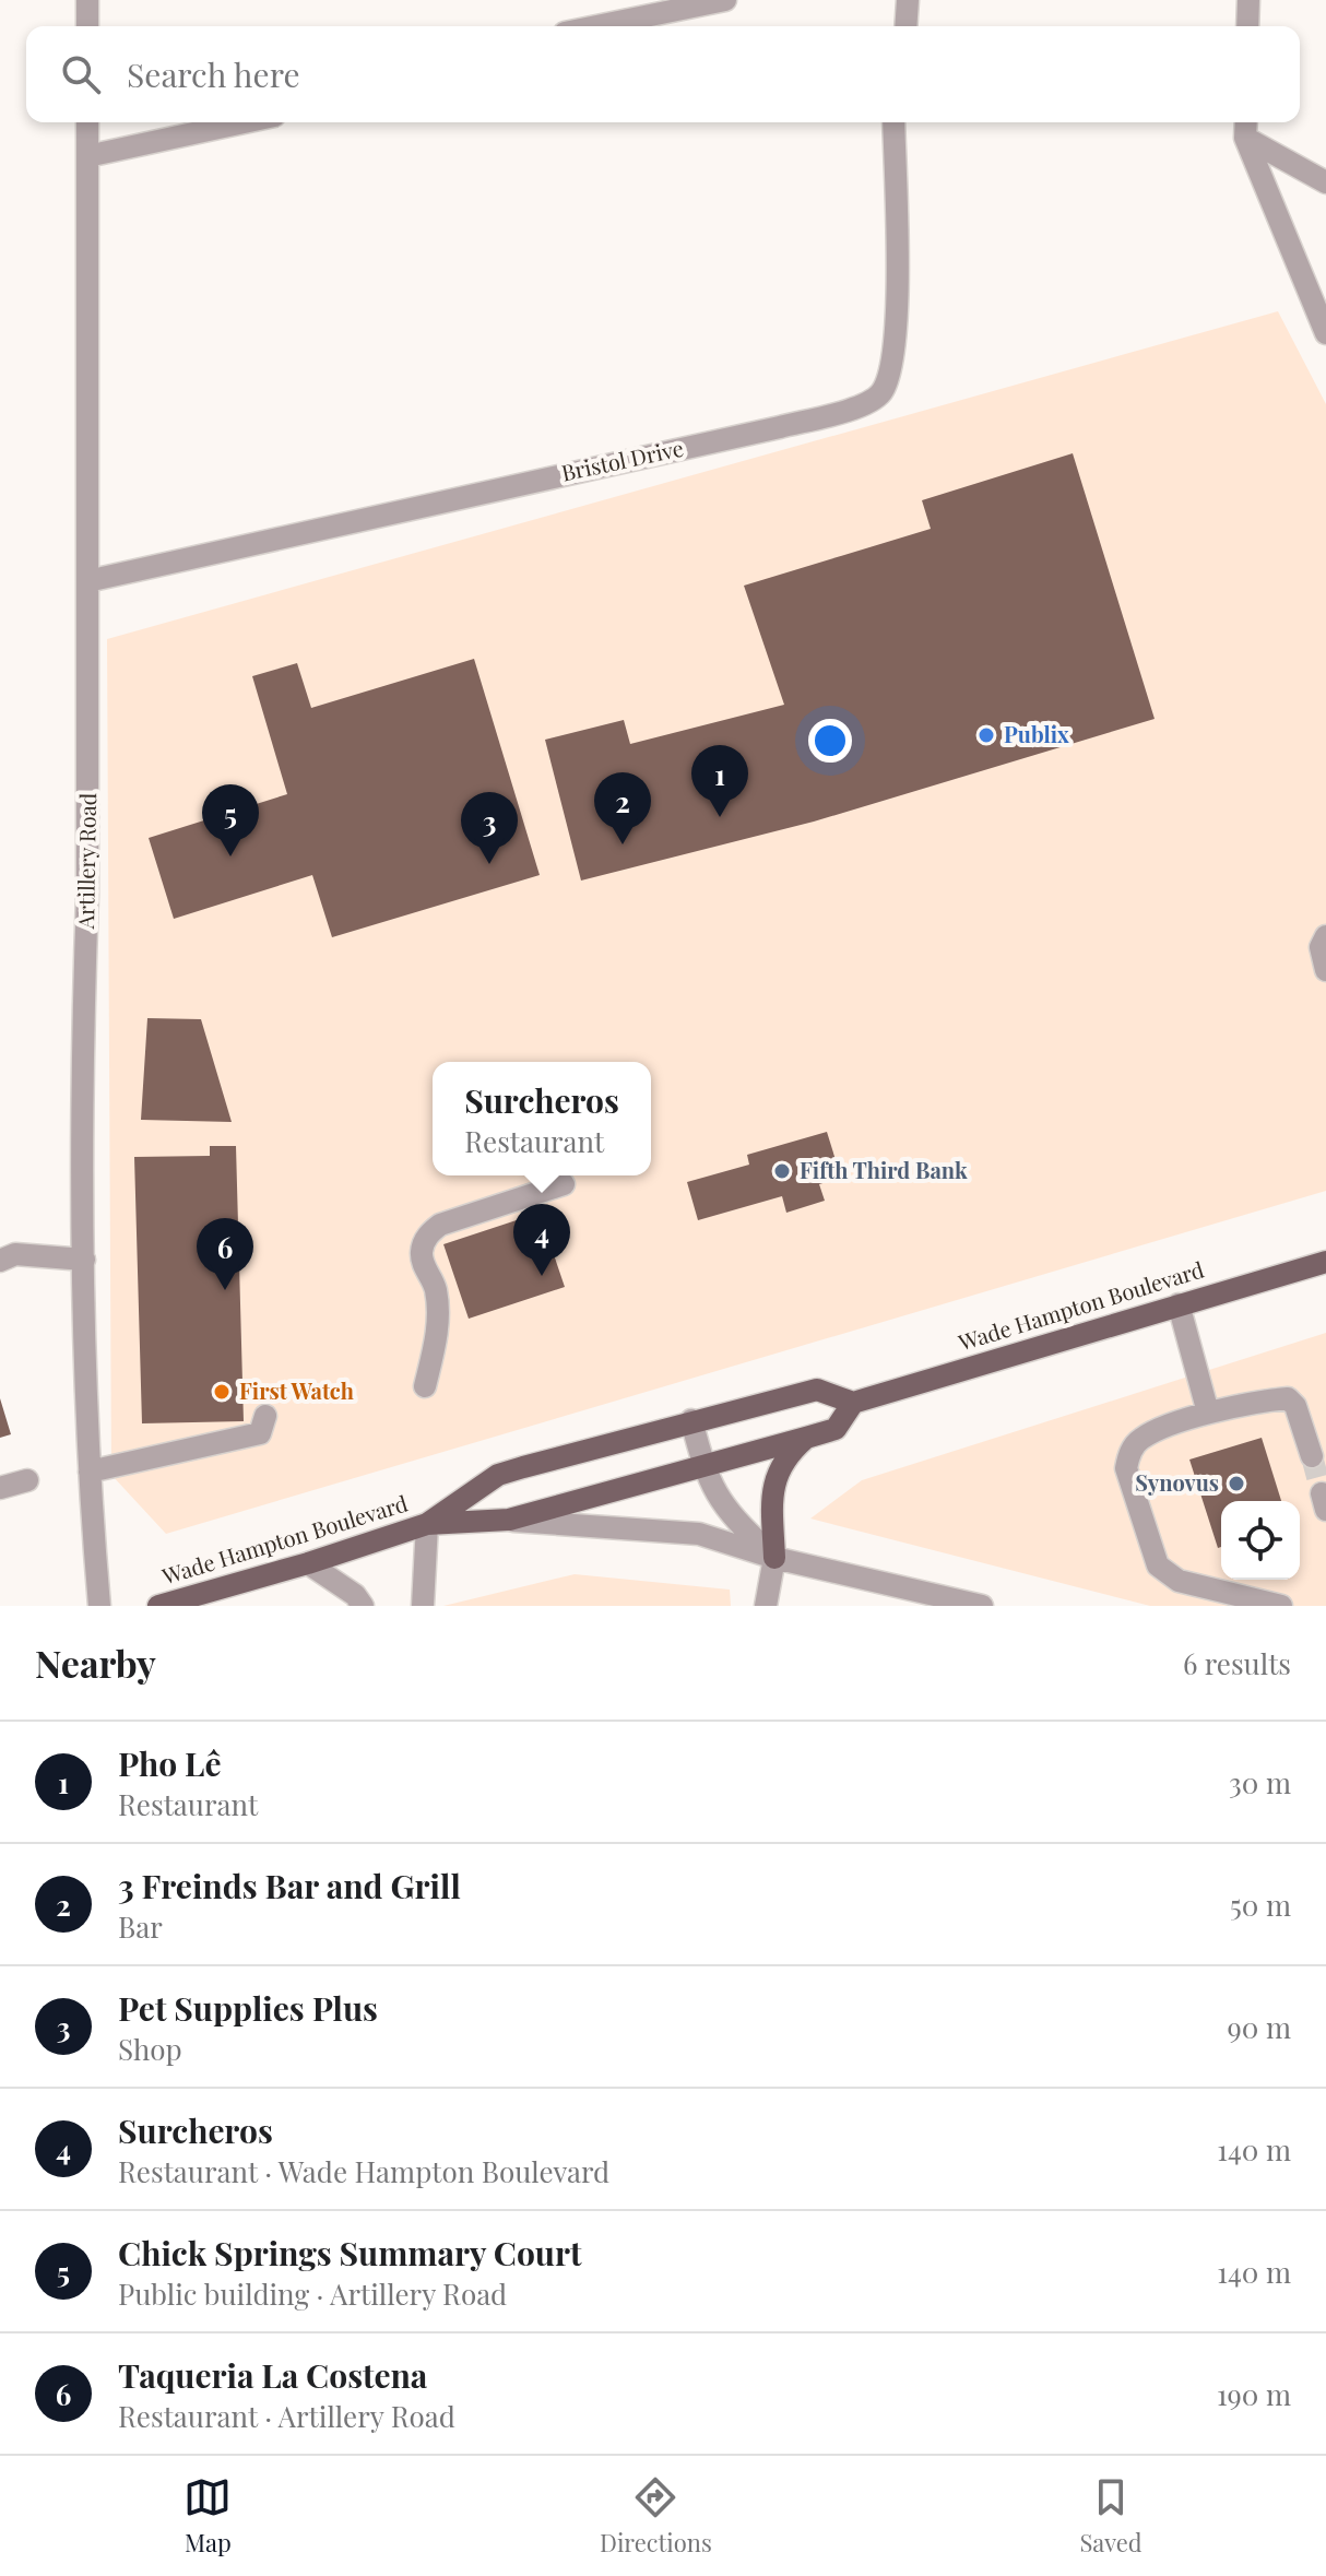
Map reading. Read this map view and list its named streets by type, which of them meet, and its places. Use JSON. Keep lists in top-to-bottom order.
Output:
{
  "streets": {
    "main road": ["Wade Hampton Boulevard"],
    "street": ["Bristol Drive", "Artillery Road"]
  },
  "crossings": [
    ["Bristol Drive", "Artillery Road"]
  ],
  "places": [
    "Publix",
    "Fifth Third Bank",
    "First Watch",
    "Synovus"
  ],
  "page": {
    "search": "Search here",
    "pins": [
      "1",
      "2",
      "5",
      "3",
      "4",
      "6"
    ],
    "popup": ["Surcheros", "Restaurant"],
    "heading": ["Nearby", "6 results"],
    "list": [
      {
        "mark": "1",
        "name": "Pho Lê",
        "note": "Restaurant",
        "value": "30 m"
      },
      {
        "mark": "2",
        "name": "3 Freinds Bar and Grill",
        "note": "Bar",
        "value": "50 m"
      },
      {
        "mark": "3",
        "name": "Pet Supplies Plus",
        "note": "Shop",
        "value": "90 m"
      },
      {
        "mark": "4",
        "name": "Surcheros",
        "note": "Restaurant · Wade Hampton Boulevard",
        "value": "140 m"
      },
      {
        "mark": "5",
        "name": "Chick Springs Summary Court",
        "note": "Public building · Artillery Road",
        "value": "140 m"
      },
      {
        "mark": "6",
        "name": "Taqueria La Costena",
        "note": "Restaurant · Artillery Road",
        "value": "190 m"
      }
    ],
    "nav": ["Map", "Directions", "Saved"]
  }
}
